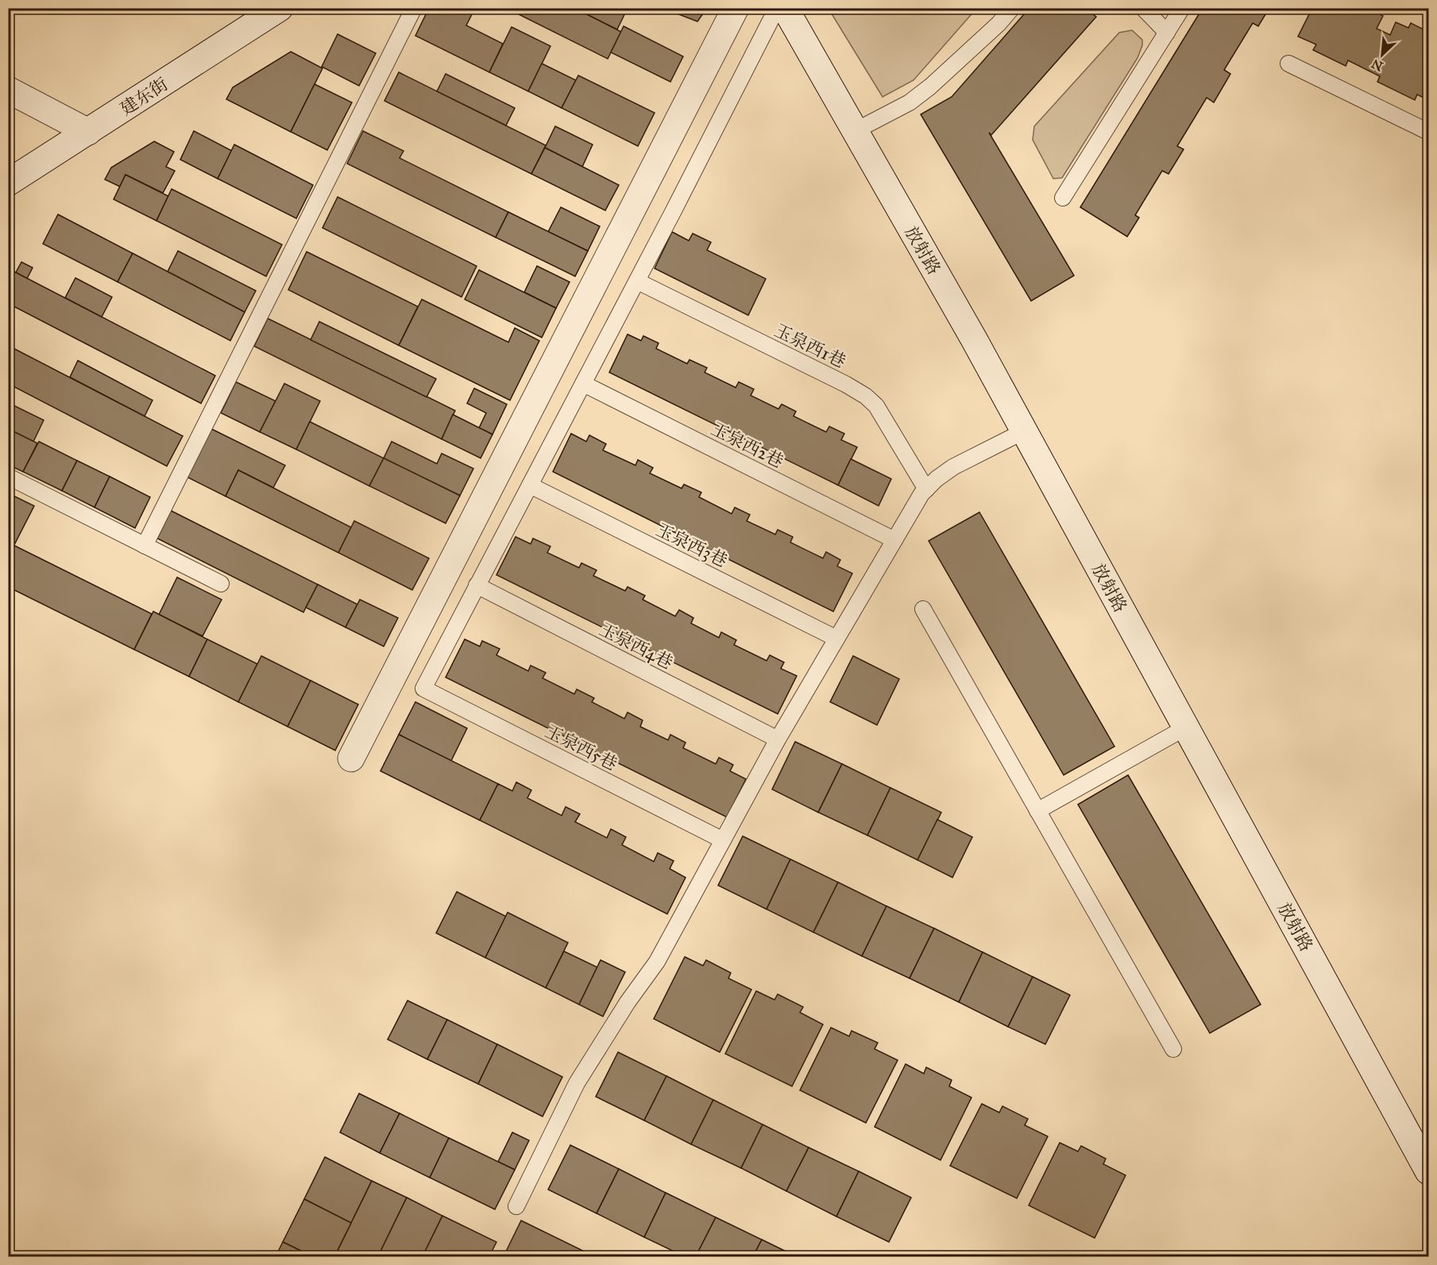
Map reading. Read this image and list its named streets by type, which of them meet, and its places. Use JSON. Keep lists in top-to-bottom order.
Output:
{
  "streets": {
    "street": ["建东街", "放射路"],
    "lane": [
      "玉泉西1巷",
      "玉泉西2巷",
      "玉泉西3巷",
      "玉泉西4巷",
      "玉泉西5巷"
    ]
  },
  "crossings": [
    ["玉泉西4巷", "玉泉西5巷"]
  ],
  "north": "bottom left"
}
